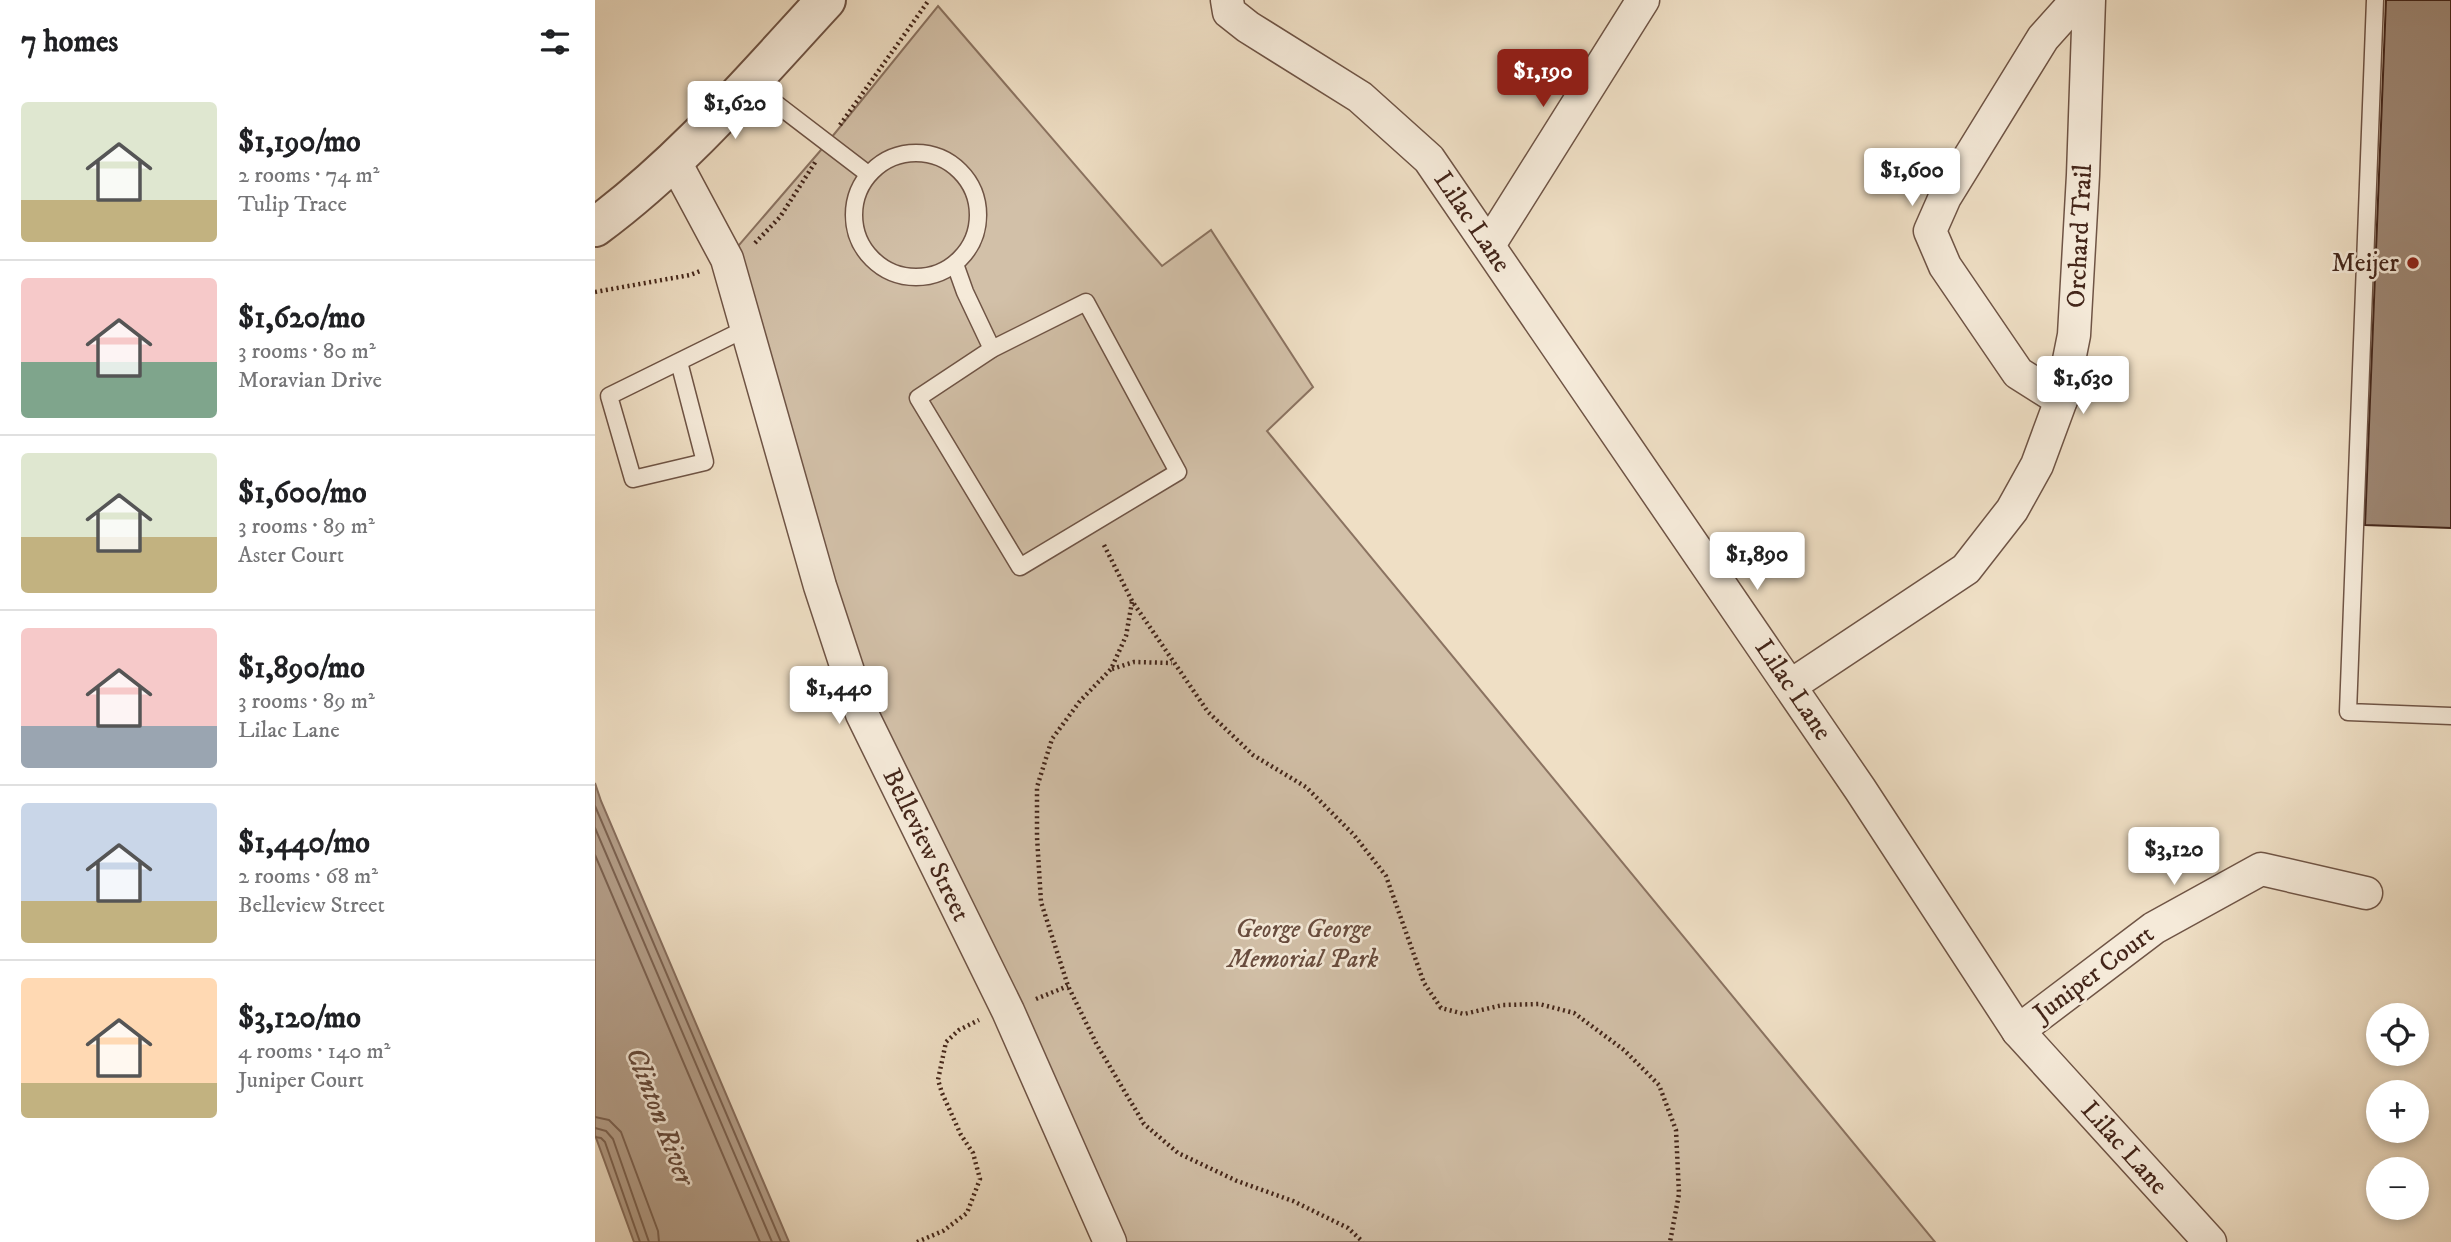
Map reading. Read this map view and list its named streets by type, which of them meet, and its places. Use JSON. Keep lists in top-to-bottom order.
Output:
{
  "streets": {
    "street": [
      "Lilac Lane",
      "Orchard Trail",
      "Belleview Street",
      "Juniper Court"
    ]
  },
  "crossings": [
    ["Lilac Lane", "Orchard Trail"],
    ["Lilac Lane", "Juniper Court"]
  ],
  "water": ["Clinton River"],
  "parks": ["George George Memorial Park"],
  "places": ["Meijer"],
  "page": {
    "heading": "7 homes",
    "price": [
      "$1,190",
      "$1,620",
      "$1,600",
      "$1,630",
      "$1,890",
      "$1,440",
      "$3,120"
    ],
    "list": [
      {
        "name": "$1,190/mo",
        "note": "2 rooms · 74 m² · Tulip Trace"
      },
      {
        "name": "$1,620/mo",
        "note": "3 rooms · 80 m² · Moravian Drive"
      },
      {
        "name": "$1,600/mo",
        "note": "3 rooms · 89 m² · Aster Court"
      },
      {
        "name": "$1,890/mo",
        "note": "3 rooms · 89 m² · Lilac Lane"
      },
      {
        "name": "$1,440/mo",
        "note": "2 rooms · 68 m² · Belleview Street"
      },
      {
        "name": "$3,120/mo",
        "note": "4 rooms · 140 m² · Juniper Court"
      }
    ],
    "map_buttons": ["+", "−"]
  }
}
